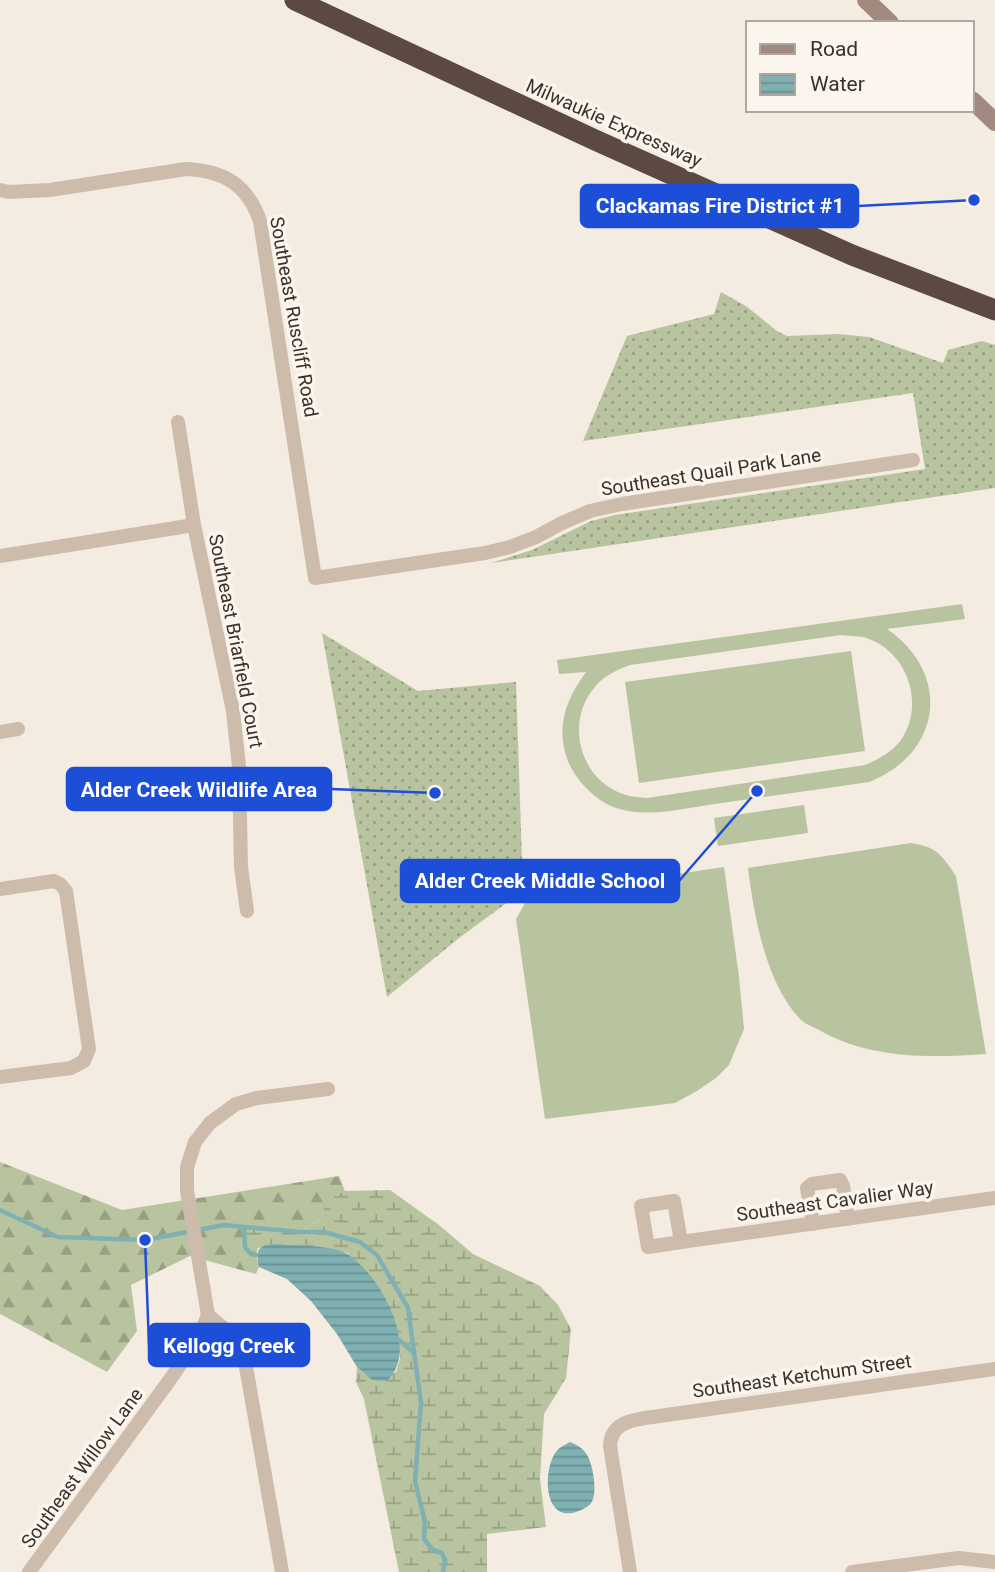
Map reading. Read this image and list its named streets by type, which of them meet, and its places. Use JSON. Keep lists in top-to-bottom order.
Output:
{
  "streets": {
    "highway": ["Milwaukie Expressway"],
    "street": [
      "Southeast Ruscliff Road",
      "Southeast Quail Park Lane",
      "Southeast Briarfield Court",
      "Southeast Cavalier Way",
      "Southeast Ketchum Street",
      "Southeast Willow Lane"
    ]
  },
  "crossings": [
    ["Southeast Ruscliff Road", "Southeast Quail Park Lane"]
  ],
  "places": [
    "Clackamas Fire District #1",
    "Alder Creek Middle School",
    "Alder Creek Wildlife Area",
    "Kellogg Creek"
  ],
  "legend": ["Road", "Water"]
}
